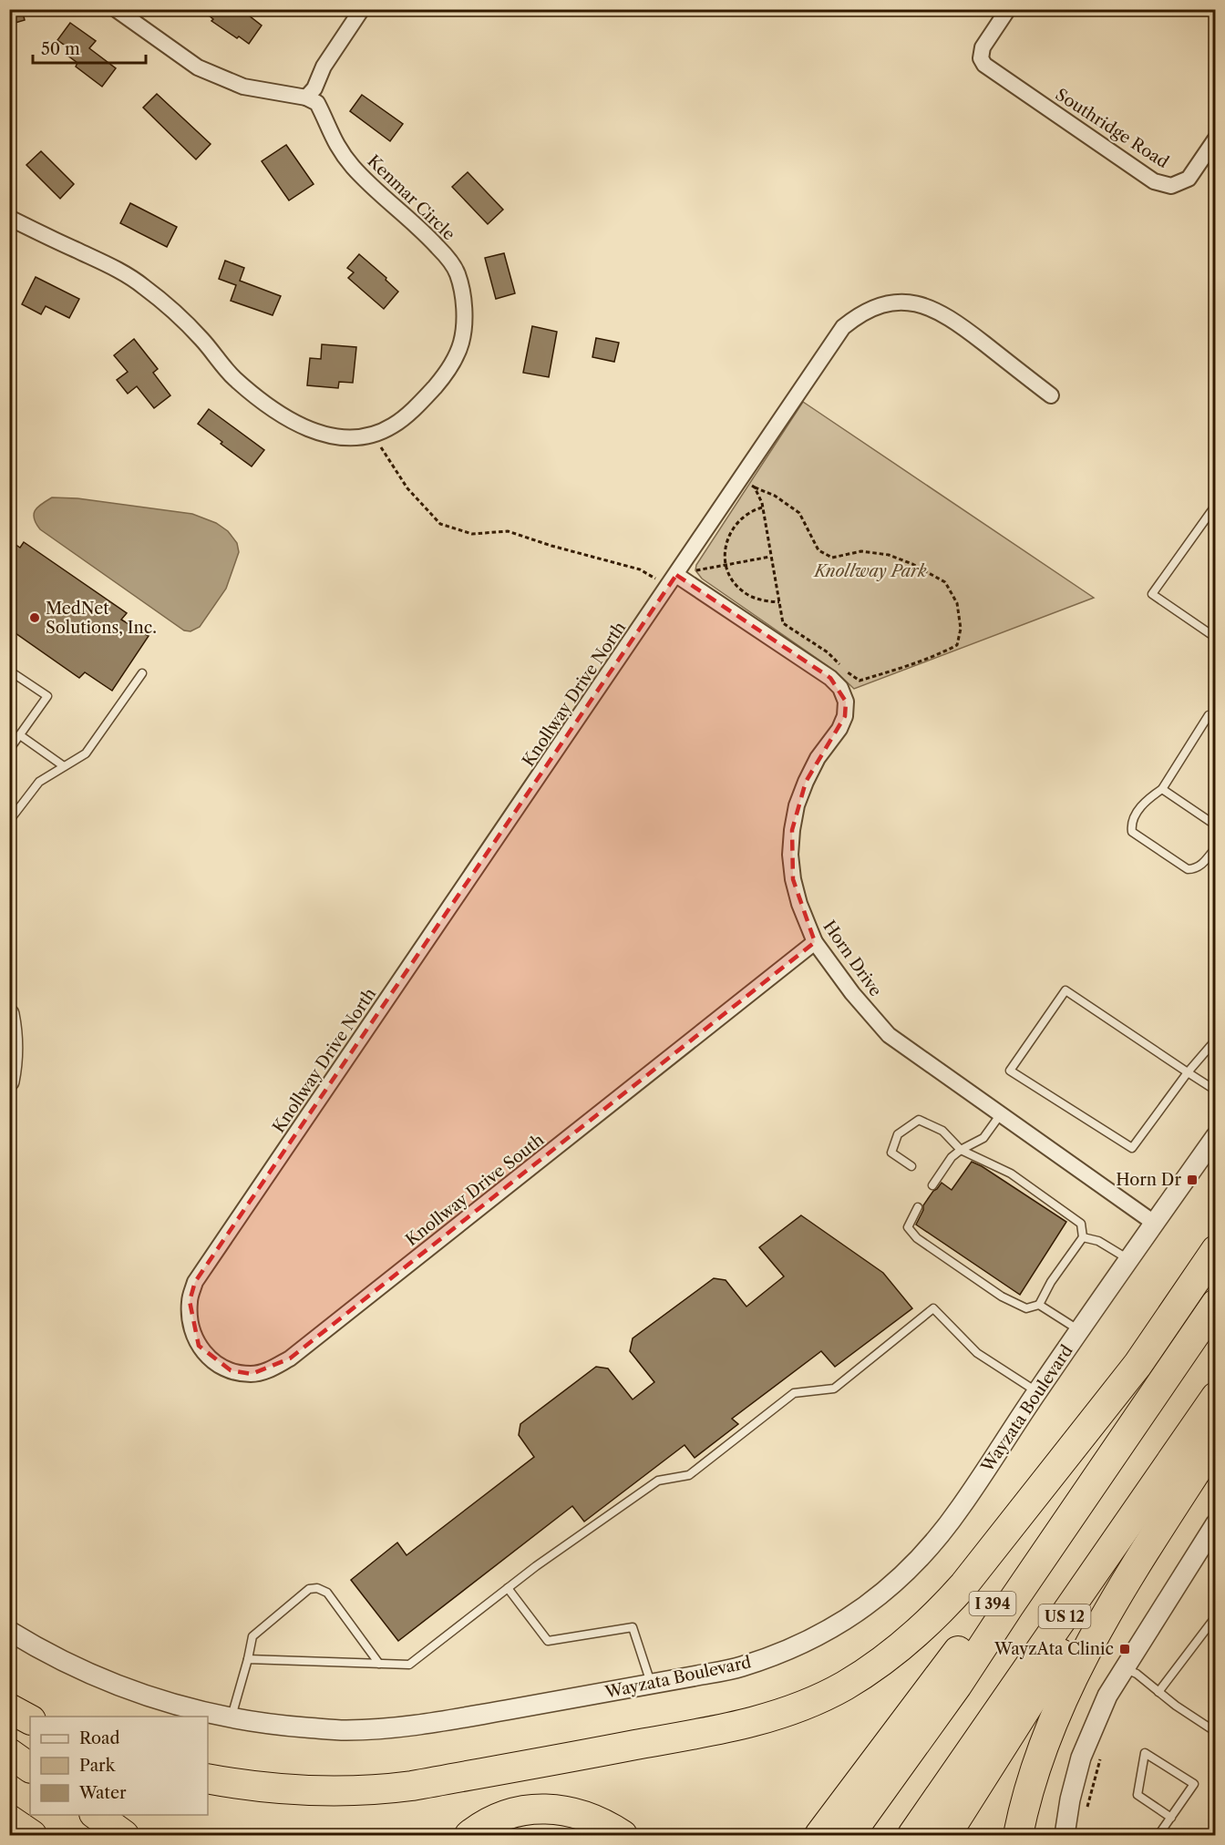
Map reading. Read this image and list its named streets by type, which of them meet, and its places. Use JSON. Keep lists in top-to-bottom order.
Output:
{
  "streets": {
    "highway": ["I 394", "US 12"],
    "street": [
      "Southridge Road",
      "Kenmar Circle",
      "Knollway Drive North",
      "Horn Drive",
      "Knollway Drive South",
      "Wayzata Boulevard"
    ]
  },
  "crossings": [
    ["Knollway Drive North", "Horn Drive"],
    ["Knollway Drive North", "Knollway Drive South"],
    ["Horn Drive", "Knollway Drive South"],
    ["Horn Drive", "Wayzata Boulevard"],
    ["I 394", "US 12"]
  ],
  "parks": ["Knollway Park"],
  "places": {
    "other": ["MedNet Solutions, Inc."],
    "transit": ["Horn Dr", "WayzAta Clinic"]
  },
  "legend": ["Road", "Park", "Water"],
  "scale_bar": "50 m"
}
